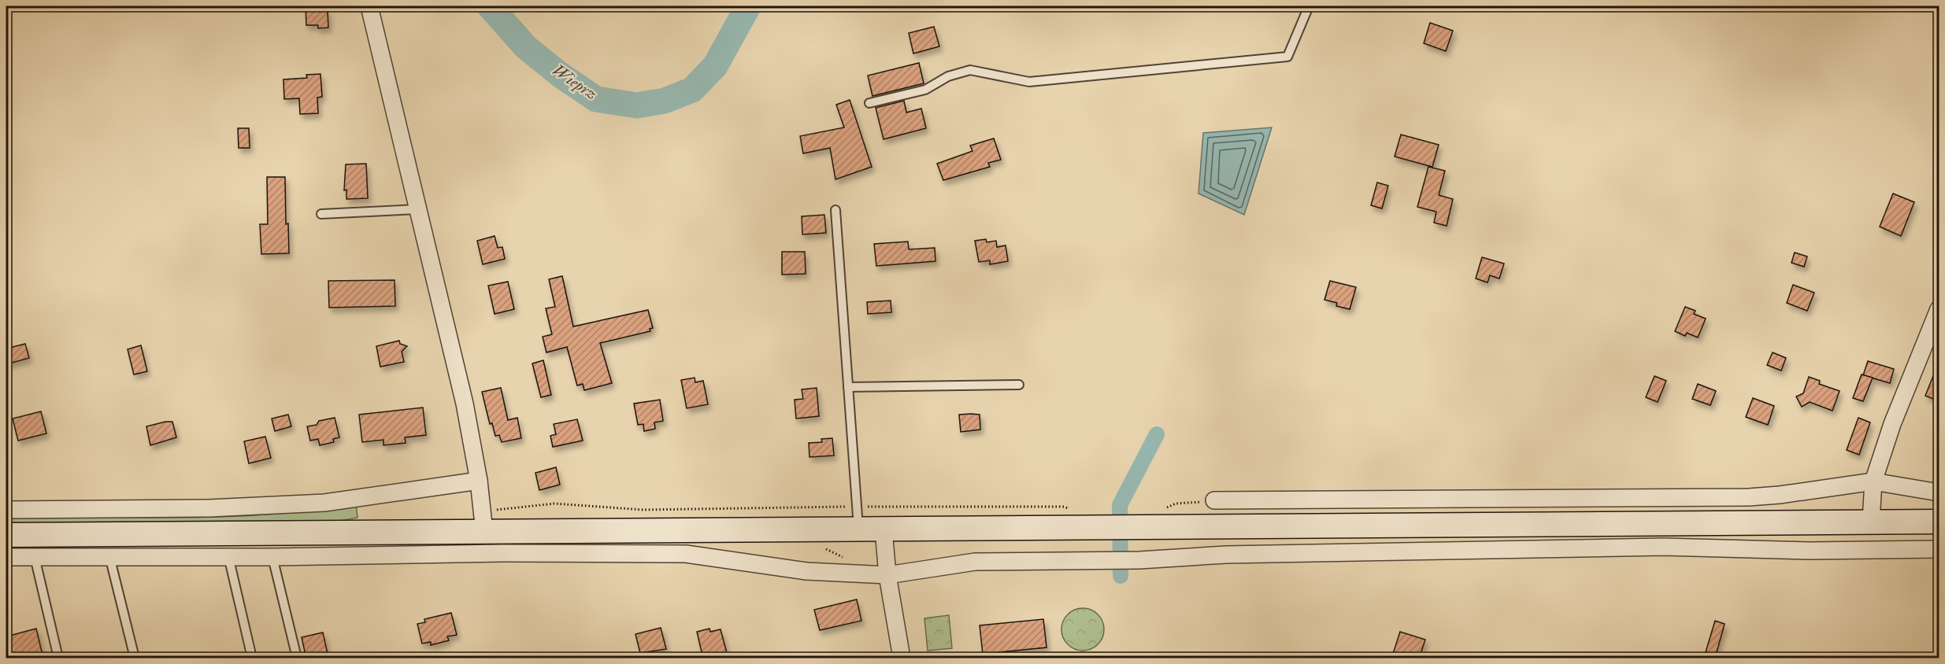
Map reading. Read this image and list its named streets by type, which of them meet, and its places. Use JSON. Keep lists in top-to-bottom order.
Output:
{
  "water": ["Wieprz"]
}
